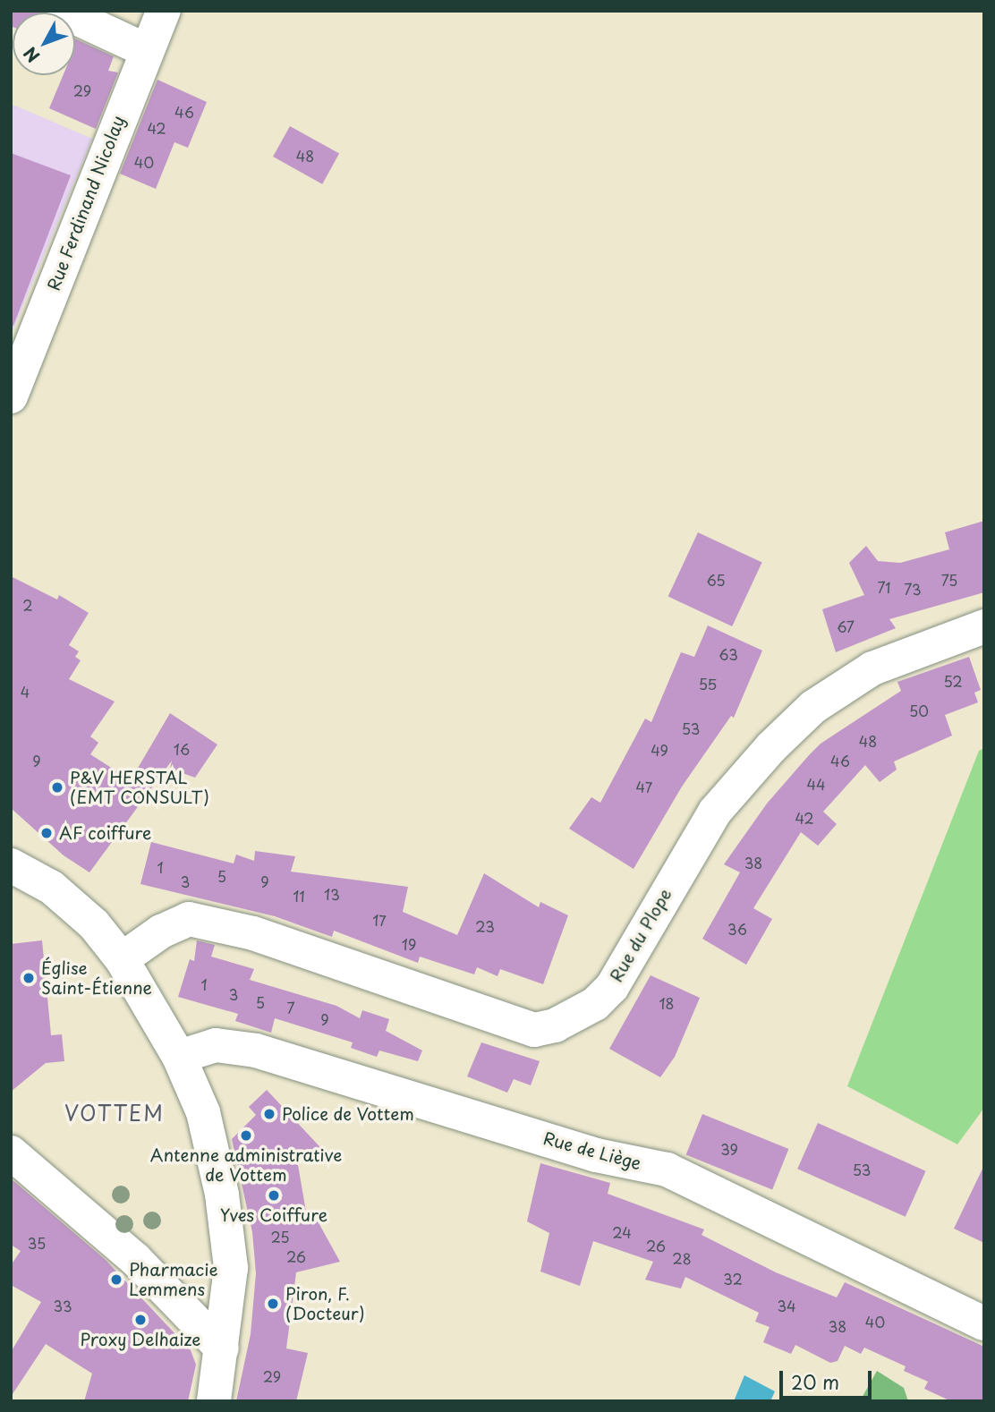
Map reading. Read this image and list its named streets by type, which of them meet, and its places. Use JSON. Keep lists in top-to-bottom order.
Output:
{
  "streets": {
    "street": ["Rue Ferdinand Nicolay", "Rue du Plope", "Rue de Liège"]
  },
  "districts": ["VOTTEM"],
  "places": [
    "P&V HERSTAL (EMT CONSULT)",
    "AF coiffure",
    "Église Saint-Étienne",
    "Police de Vottem",
    "Antenne administrative de Vottem",
    "Yves Coiffure",
    "Pharmacie Lemmens",
    "Piron, F. (Docteur)",
    "Proxy Delhaize"
  ],
  "house_numbers": [
    "29",
    "46",
    "42",
    "48",
    "40",
    "65",
    "75",
    "71",
    "73",
    "2",
    "67",
    "63",
    "52",
    "55",
    "4",
    "50",
    "53",
    "48",
    "16",
    "49",
    "9",
    "46",
    "44",
    "47",
    "42",
    "38",
    "1",
    "5",
    "3",
    "9",
    "13",
    "11",
    "17",
    "23",
    "36",
    "19",
    "1",
    "3",
    "5",
    "18",
    "7",
    "9",
    "39",
    "53",
    "24",
    "25",
    "35",
    "26",
    "26",
    "28",
    "32",
    "33",
    "34",
    "40",
    "38",
    "29"
  ],
  "scale_bar": "20 m",
  "north": "bottom left"
}
